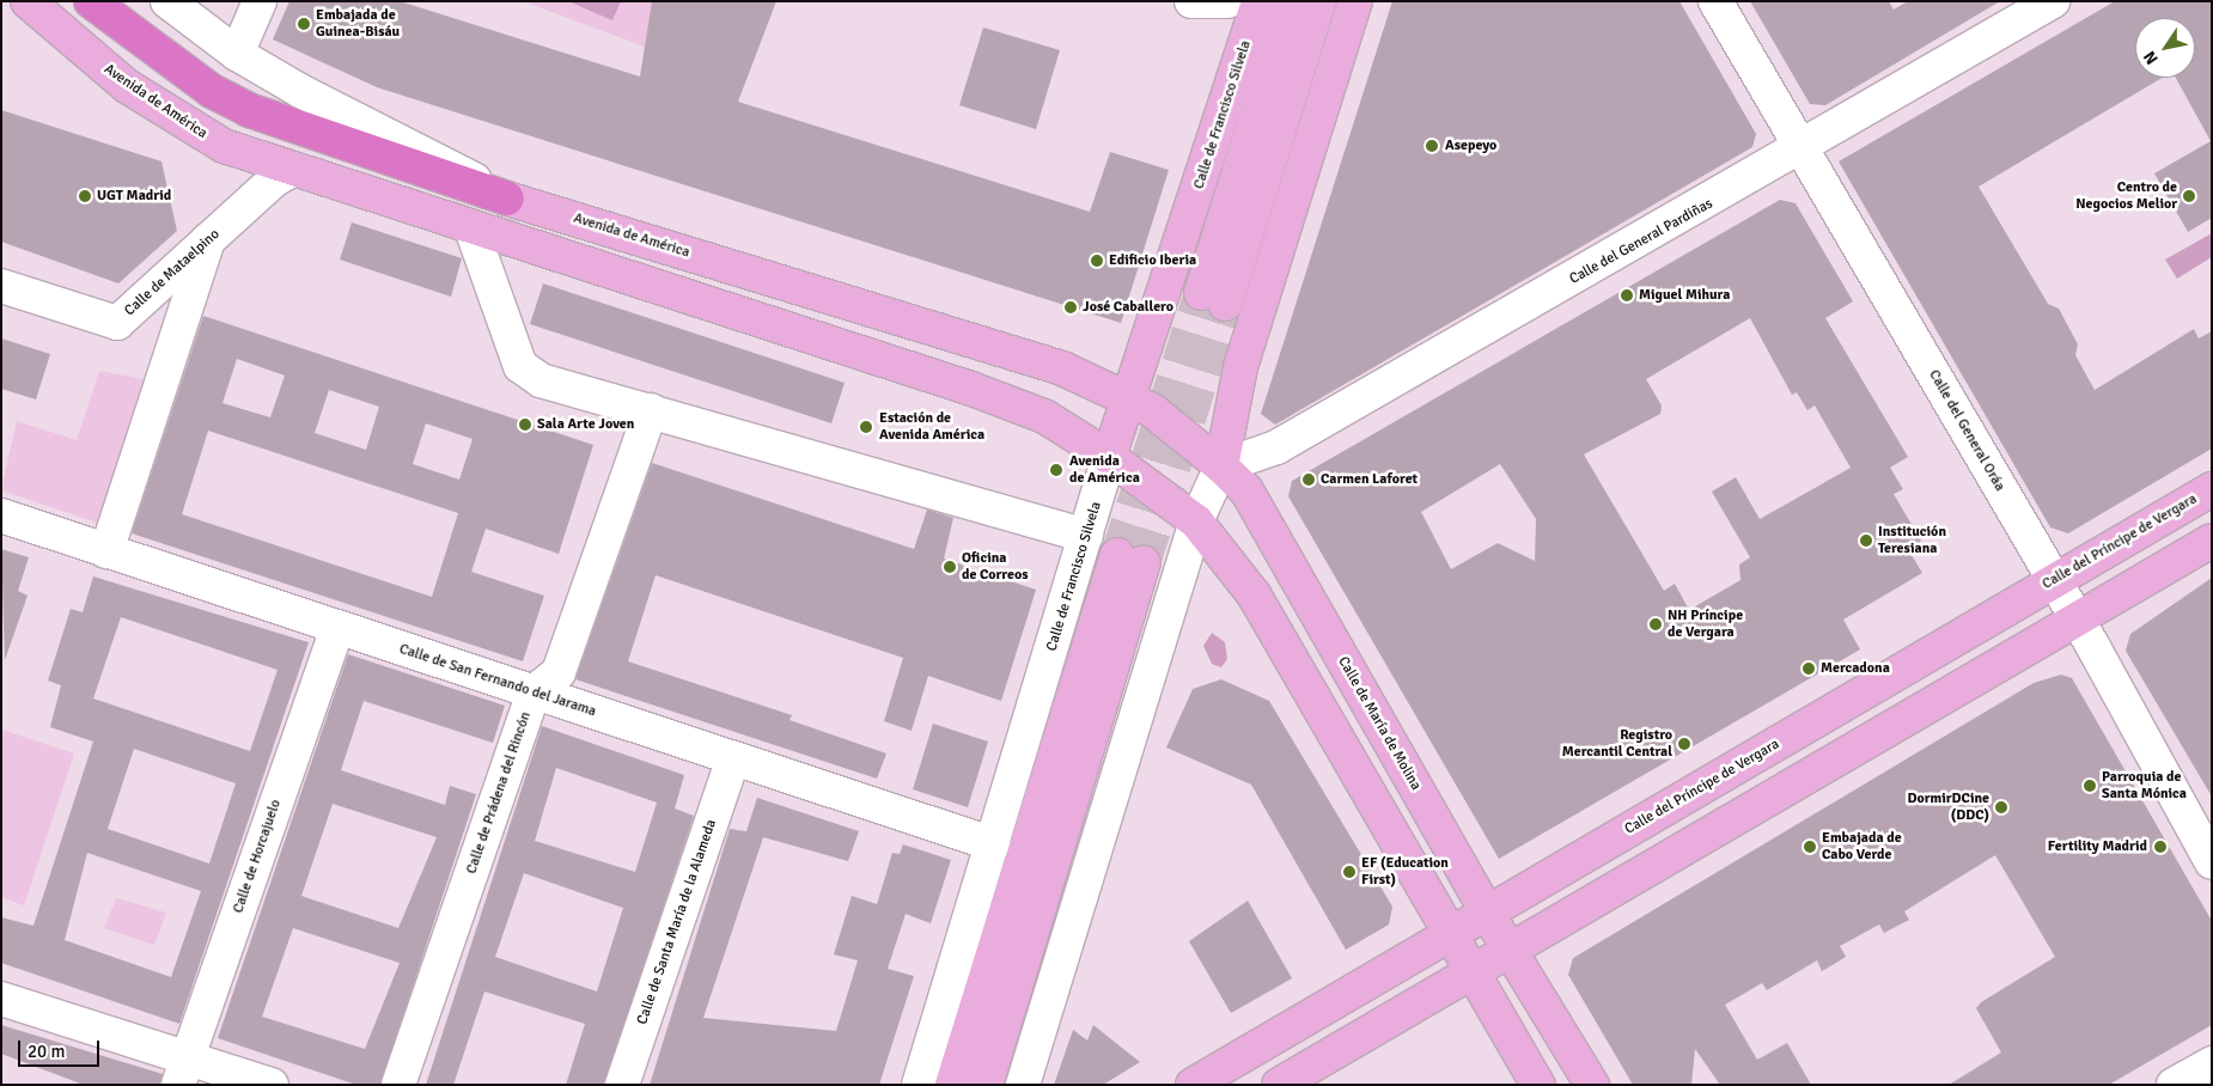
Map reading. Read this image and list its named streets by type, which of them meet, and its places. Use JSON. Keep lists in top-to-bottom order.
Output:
{
  "streets": {
    "main road": [
      "Avenida de América",
      "Calle de Francisco Silvela",
      "Calle del Príncipe de Vergara",
      "Calle de María de Molina"
    ],
    "street": [
      "Calle del General Pardiñas",
      "Calle de Mataelpino",
      "Calle del General Oráa",
      "Calle de San Fernando del Jarama",
      "Calle de Prádena del Rincón",
      "Calle de Horcajuelo",
      "Calle de Santa María de la Alameda"
    ]
  },
  "crossings": [
    ["Avenida de América", "Calle de Francisco Silvela"],
    ["Avenida de América", "Calle de Mataelpino"],
    ["Avenida de América", "Calle de María de Molina"],
    ["Calle de Francisco Silvela", "Calle de San Fernando del Jarama"],
    ["Calle de Francisco Silvela", "Calle de María de Molina"],
    ["Calle del General Pardiñas", "Calle del General Oráa"],
    ["Calle del General Pardiñas", "Calle de María de Molina"],
    ["Calle del General Oráa", "Calle del Príncipe de Vergara"],
    ["Calle del Príncipe de Vergara", "Calle de María de Molina"],
    ["Calle de San Fernando del Jarama", "Calle de Prádena del Rincón"],
    ["Calle de San Fernando del Jarama", "Calle de Horcajuelo"],
    ["Calle de San Fernando del Jarama", "Calle de Santa María de la Alameda"]
  ],
  "places": [
    "Embajada de Guinea-Bisáu",
    "Asepeyo",
    "UGT Madrid",
    "Centro de Negocios Melior",
    "Edificio Iberia",
    "Miguel Mihura",
    "José Caballero",
    "Sala Arte Joven",
    "Estación de Avenida América",
    "Avenida de América",
    "Carmen Laforet",
    "Institución Teresiana",
    "Oficina de Correos",
    "NH Príncipe de Vergara",
    "Mercadona",
    "Registro Mercantil Central",
    "Parroquia de Santa Mónica",
    "DormirDCine (DDC)",
    "Embajada de Cabo Verde",
    "Fertility Madrid",
    "EF (Education First)"
  ],
  "scale_bar": "20 m",
  "north": "bottom left"
}
